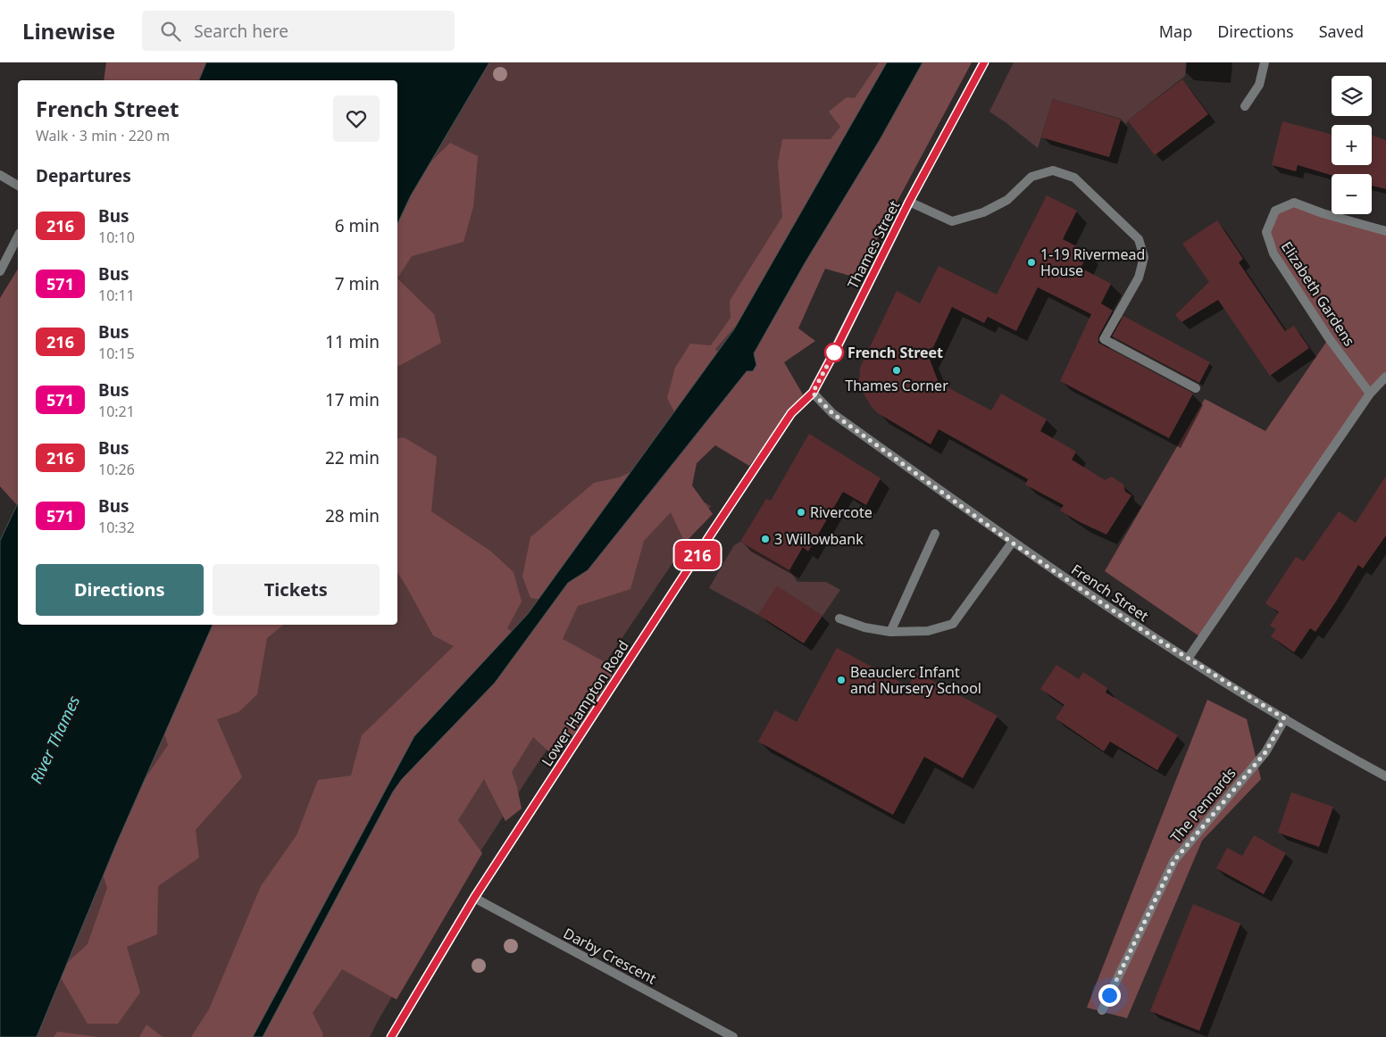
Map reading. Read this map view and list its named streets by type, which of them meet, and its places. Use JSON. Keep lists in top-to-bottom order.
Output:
{
  "streets": {
    "street": [
      "Thames Street",
      "Elizabeth Gardens",
      "French Street",
      "Lower Hampton Road",
      "The Pennards",
      "Darby Crescent"
    ]
  },
  "crossings": [
    ["Thames Street", "French Street"],
    ["Thames Street", "Lower Hampton Road"],
    ["French Street", "Lower Hampton Road"],
    ["French Street", "The Pennards"],
    ["Lower Hampton Road", "Darby Crescent"]
  ],
  "water": ["River Thames"],
  "places": [
    "1-19 Rivermead House",
    "French Street",
    "Thames Corner",
    "Rivercote",
    "3 Willowbank",
    "Beauclerc Infant and Nursery School"
  ],
  "lines": ["bus line 216"],
  "page": {
    "header": "Linewise",
    "search": "Search here",
    "nav": ["Map", "Directions", "Saved"],
    "on_map": "216",
    "map_buttons": ["+", "−"],
    "heading": [
      ["French Street", "Walk · 3 min · 220 m"],
      "Departures"
    ],
    "list": [
      {
        "mark": "216",
        "name": "Bus",
        "note": "10:10",
        "value": "6 min"
      },
      {
        "mark": "571",
        "name": "Bus",
        "note": "10:11",
        "value": "7 min"
      },
      {
        "mark": "216",
        "name": "Bus",
        "note": "10:15",
        "value": "11 min"
      },
      {
        "mark": "571",
        "name": "Bus",
        "note": "10:21",
        "value": "17 min"
      },
      {
        "mark": "216",
        "name": "Bus",
        "note": "10:26",
        "value": "22 min"
      },
      {
        "mark": "571",
        "name": "Bus",
        "note": "10:32",
        "value": "28 min"
      }
    ],
    "buttons": ["Directions", "Tickets"]
  }
}
